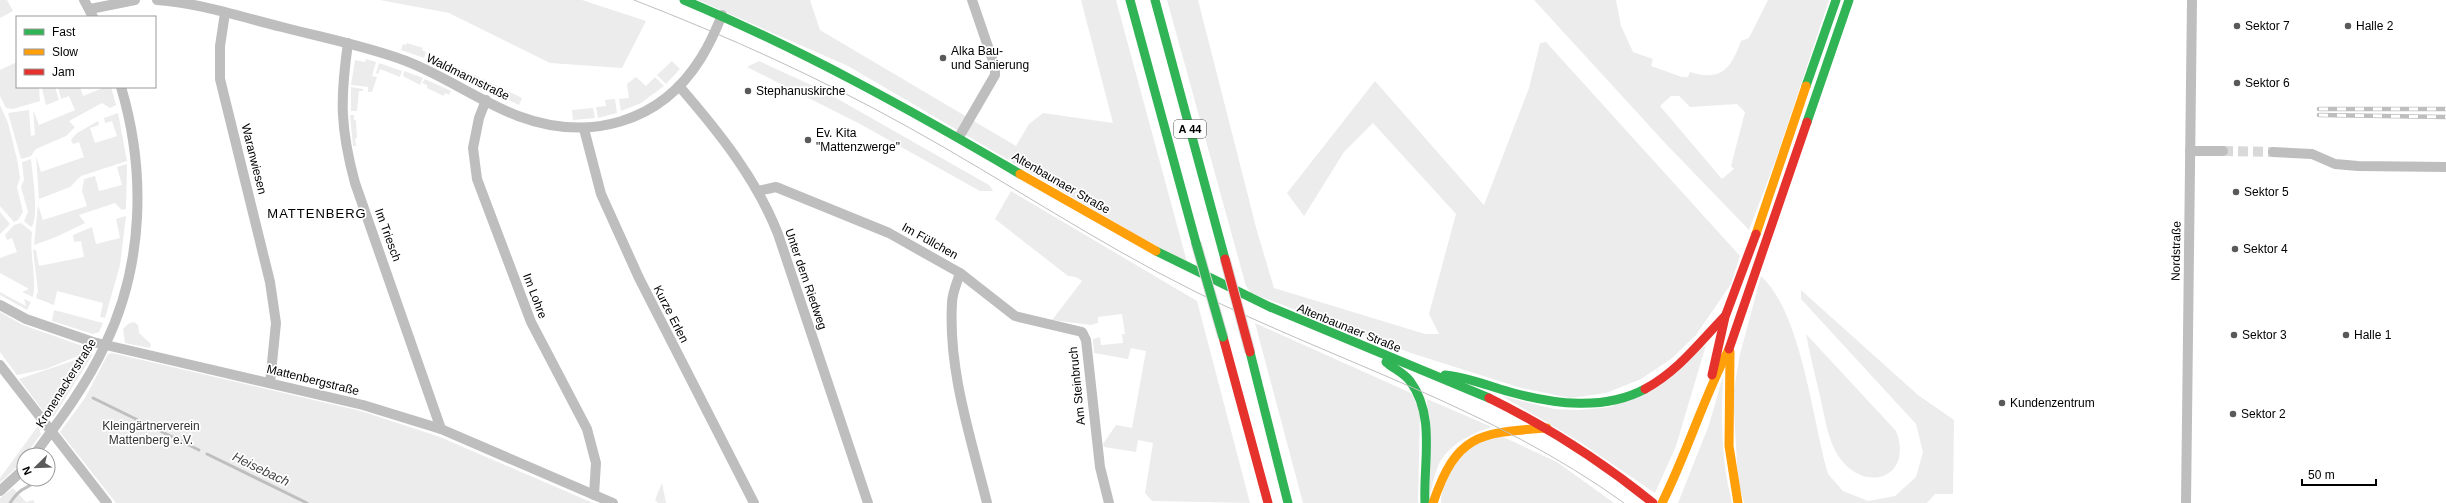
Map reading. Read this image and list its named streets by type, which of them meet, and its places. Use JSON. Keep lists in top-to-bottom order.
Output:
{
  "streets": {
    "main road": ["A 44", "Altenbaunaer Straße"],
    "street": [
      "Waldmannstraße",
      "Waranwiesen",
      "Im Triesch",
      "Im Füllchen",
      "Nordstraße",
      "Unter dem Riedweg",
      "Im Lohre",
      "Kurze Erlen",
      "Mattenbergstraße",
      "Kronenackerstraße",
      "Am Steinbruch"
    ]
  },
  "crossings": [
    ["Waldmannstraße", "Waranwiesen"],
    ["Waldmannstraße", "Altenbaunaer Straße"],
    ["Waldmannstraße", "Im Triesch"],
    ["Waldmannstraße", "Unter dem Riedweg"],
    ["Waldmannstraße", "Im Lohre"],
    ["Waldmannstraße", "Kurze Erlen"],
    ["Waranwiesen", "Mattenbergstraße"],
    ["Im Triesch", "Mattenbergstraße"],
    ["Im Füllchen", "Unter dem Riedweg"],
    ["Im Füllchen", "Am Steinbruch"],
    ["Im Lohre", "Mattenbergstraße"],
    ["Mattenbergstraße", "Kronenackerstraße"]
  ],
  "districts": ["MATTENBERG"],
  "water": ["Heisebach"],
  "parks": ["Kleingärtnerverein Mattenberg e.V."],
  "places": [
    "Sektor 7",
    "Halle 2",
    "Alka Bau- und Sanierung",
    "Sektor 6",
    "Stephanuskirche",
    "Ev. Kita \"Mattenzwerge\"",
    "Sektor 5",
    "Sektor 4",
    "Sektor 3",
    "Halle 1",
    "Kundenzentrum",
    "Sektor 2"
  ],
  "legend": ["Fast", "Slow", "Jam"],
  "scale_bar": "50 m",
  "north": "bottom left"
}
